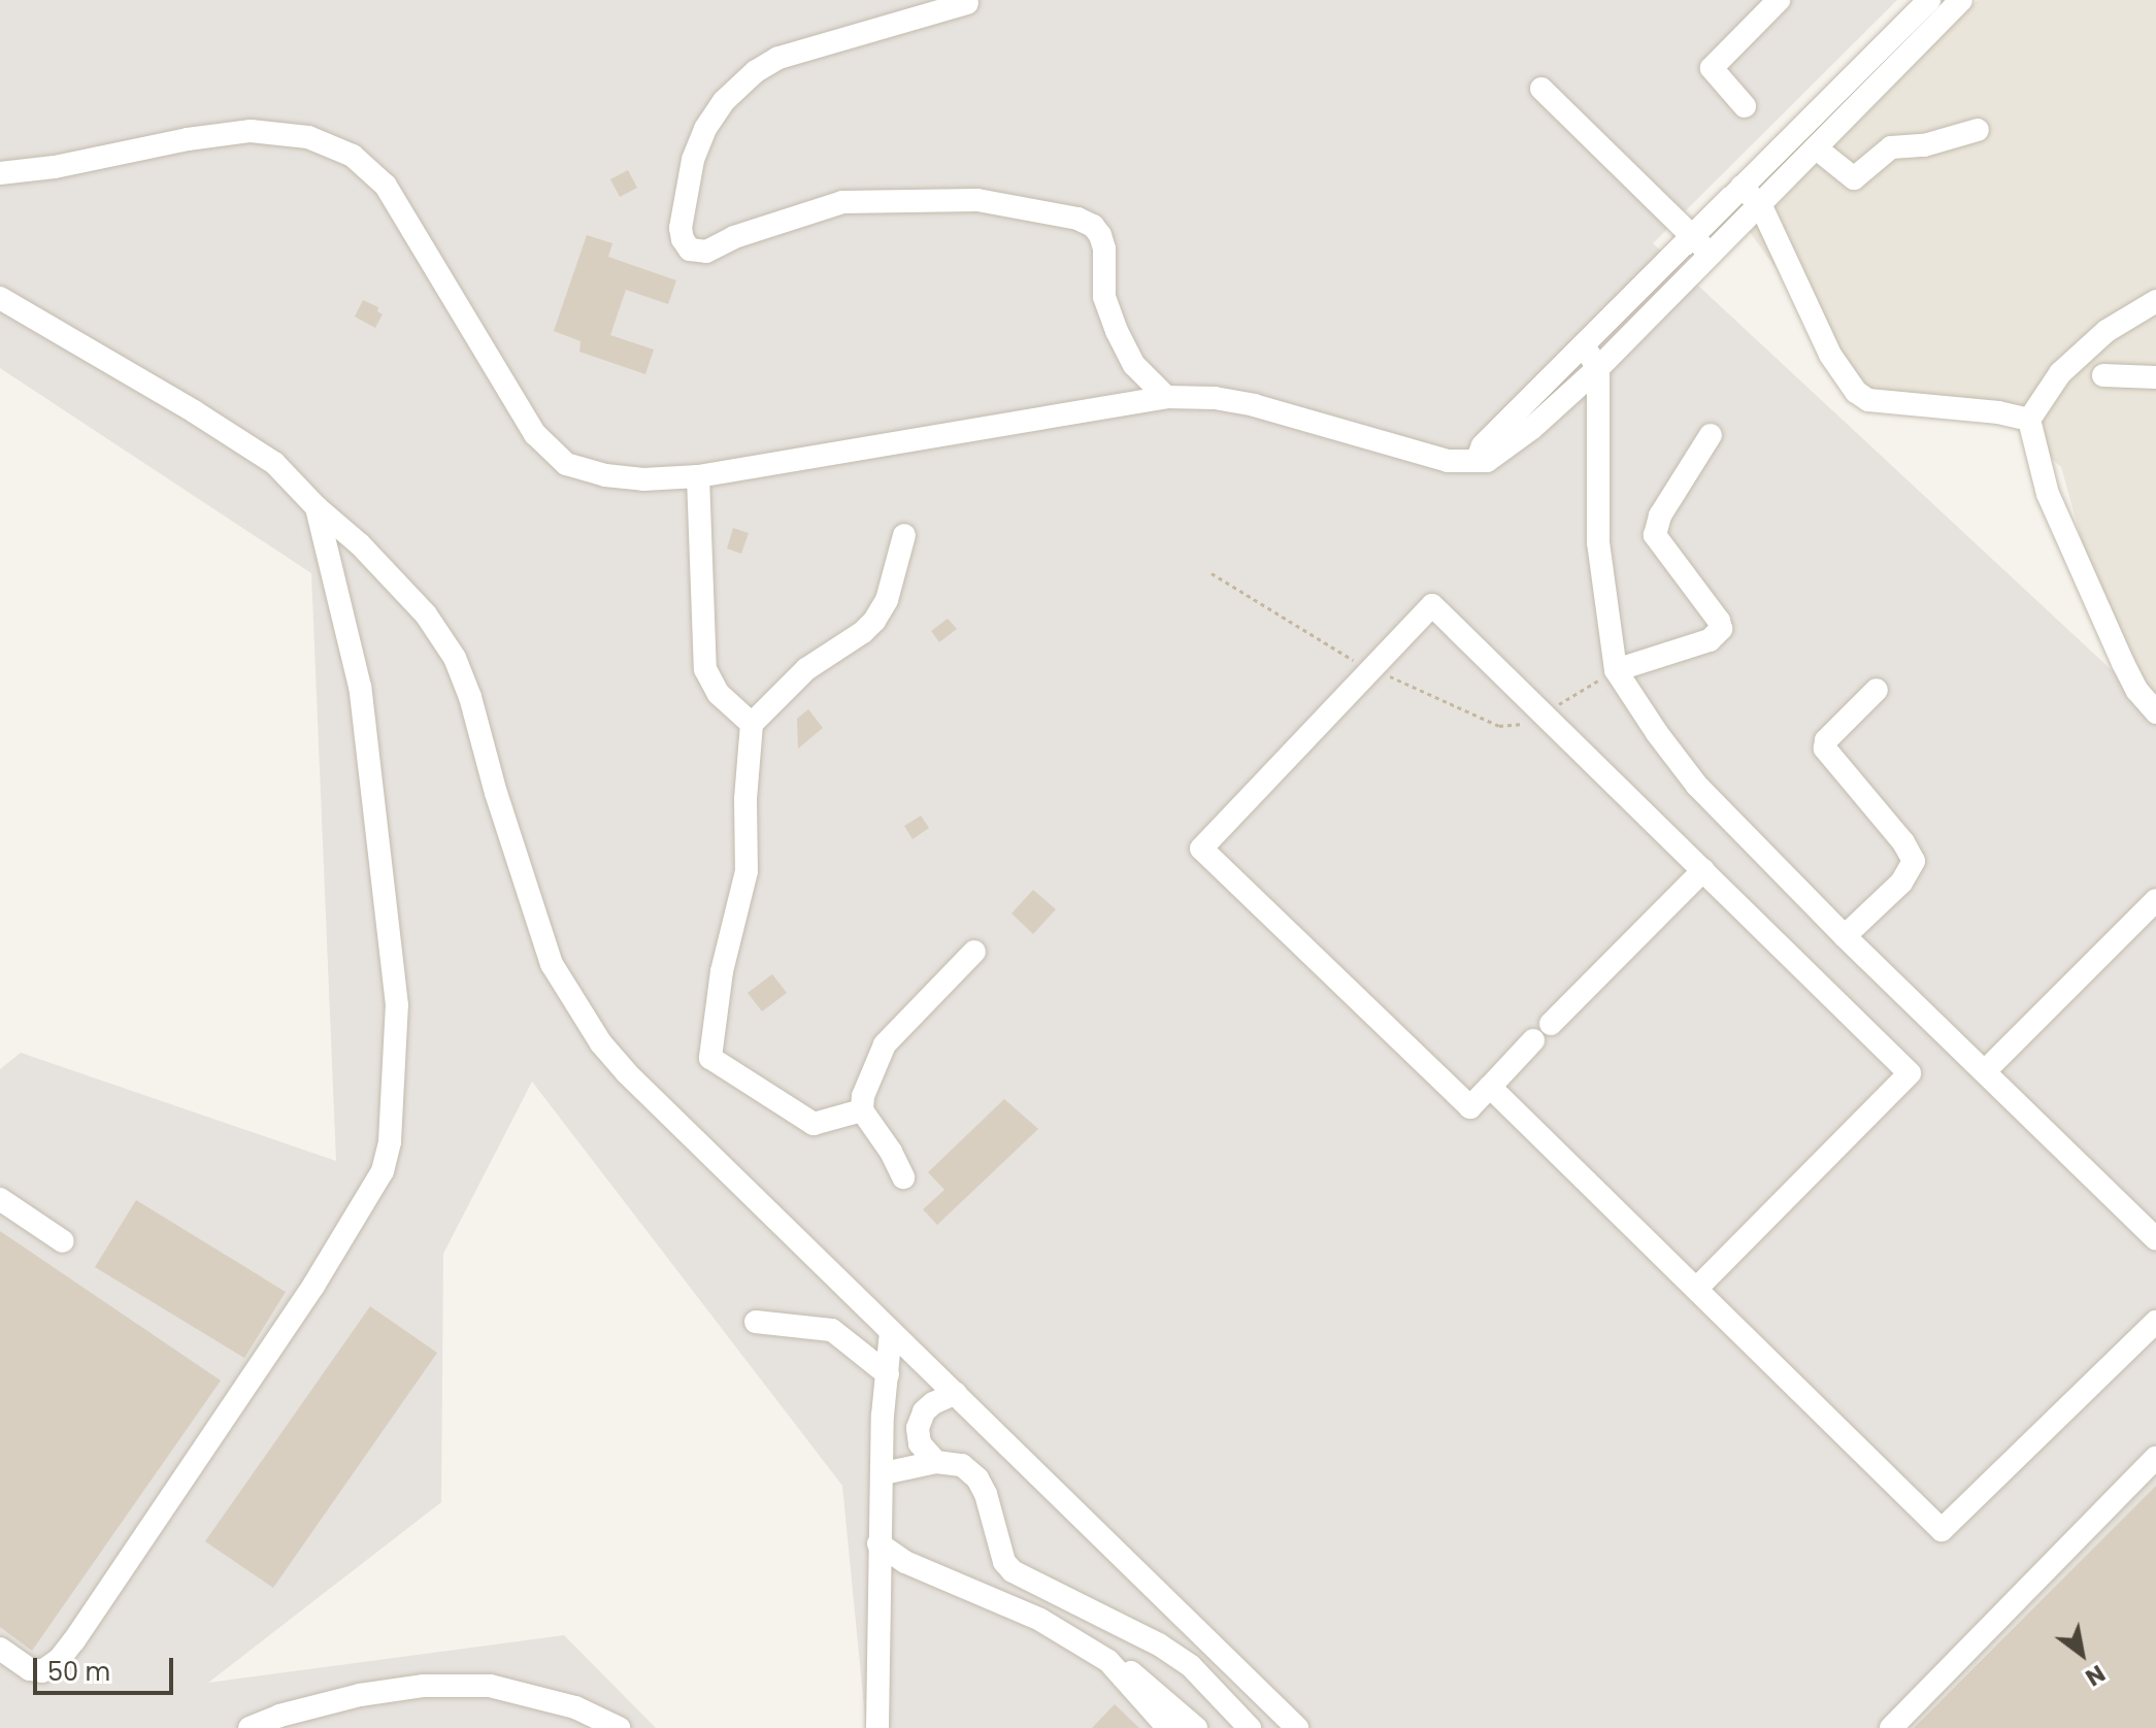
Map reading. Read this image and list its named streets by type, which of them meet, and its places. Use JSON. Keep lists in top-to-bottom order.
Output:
{
  "scale_bar": "50 m",
  "north": "bottom right"
}
